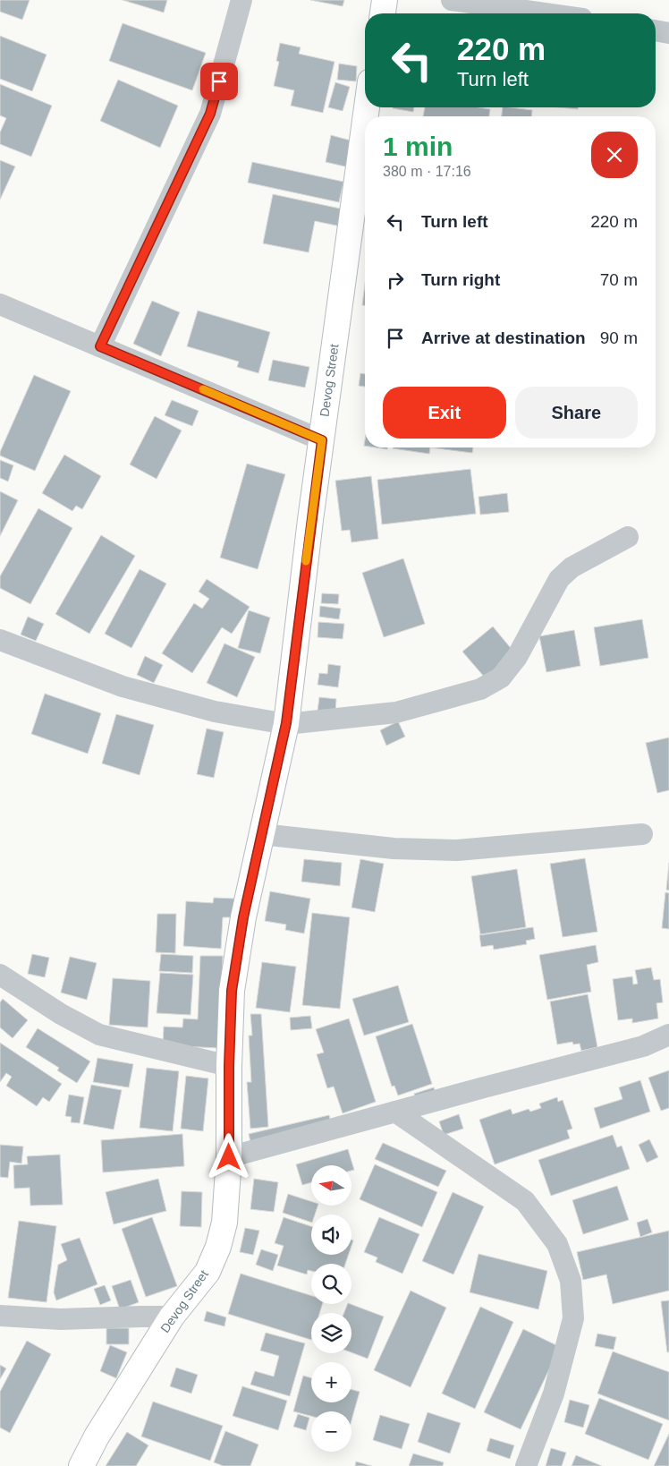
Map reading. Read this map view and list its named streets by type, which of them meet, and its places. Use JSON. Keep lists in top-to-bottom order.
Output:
{
  "streets": {
    "street": ["Devog Street"]
  },
  "north": "left",
  "page": {
    "turn": ["220 m", "Turn left"],
    "heading": ["1 min", "380 m · 17:16"],
    "list": [
      {
        "name": "Turn left",
        "value": "220 m"
      },
      {
        "name": "Turn right",
        "value": "70 m"
      },
      {
        "name": "Arrive at destination",
        "value": "90 m"
      }
    ],
    "buttons": ["Exit", "Share"],
    "map_buttons": ["+", "−"]
  }
}
